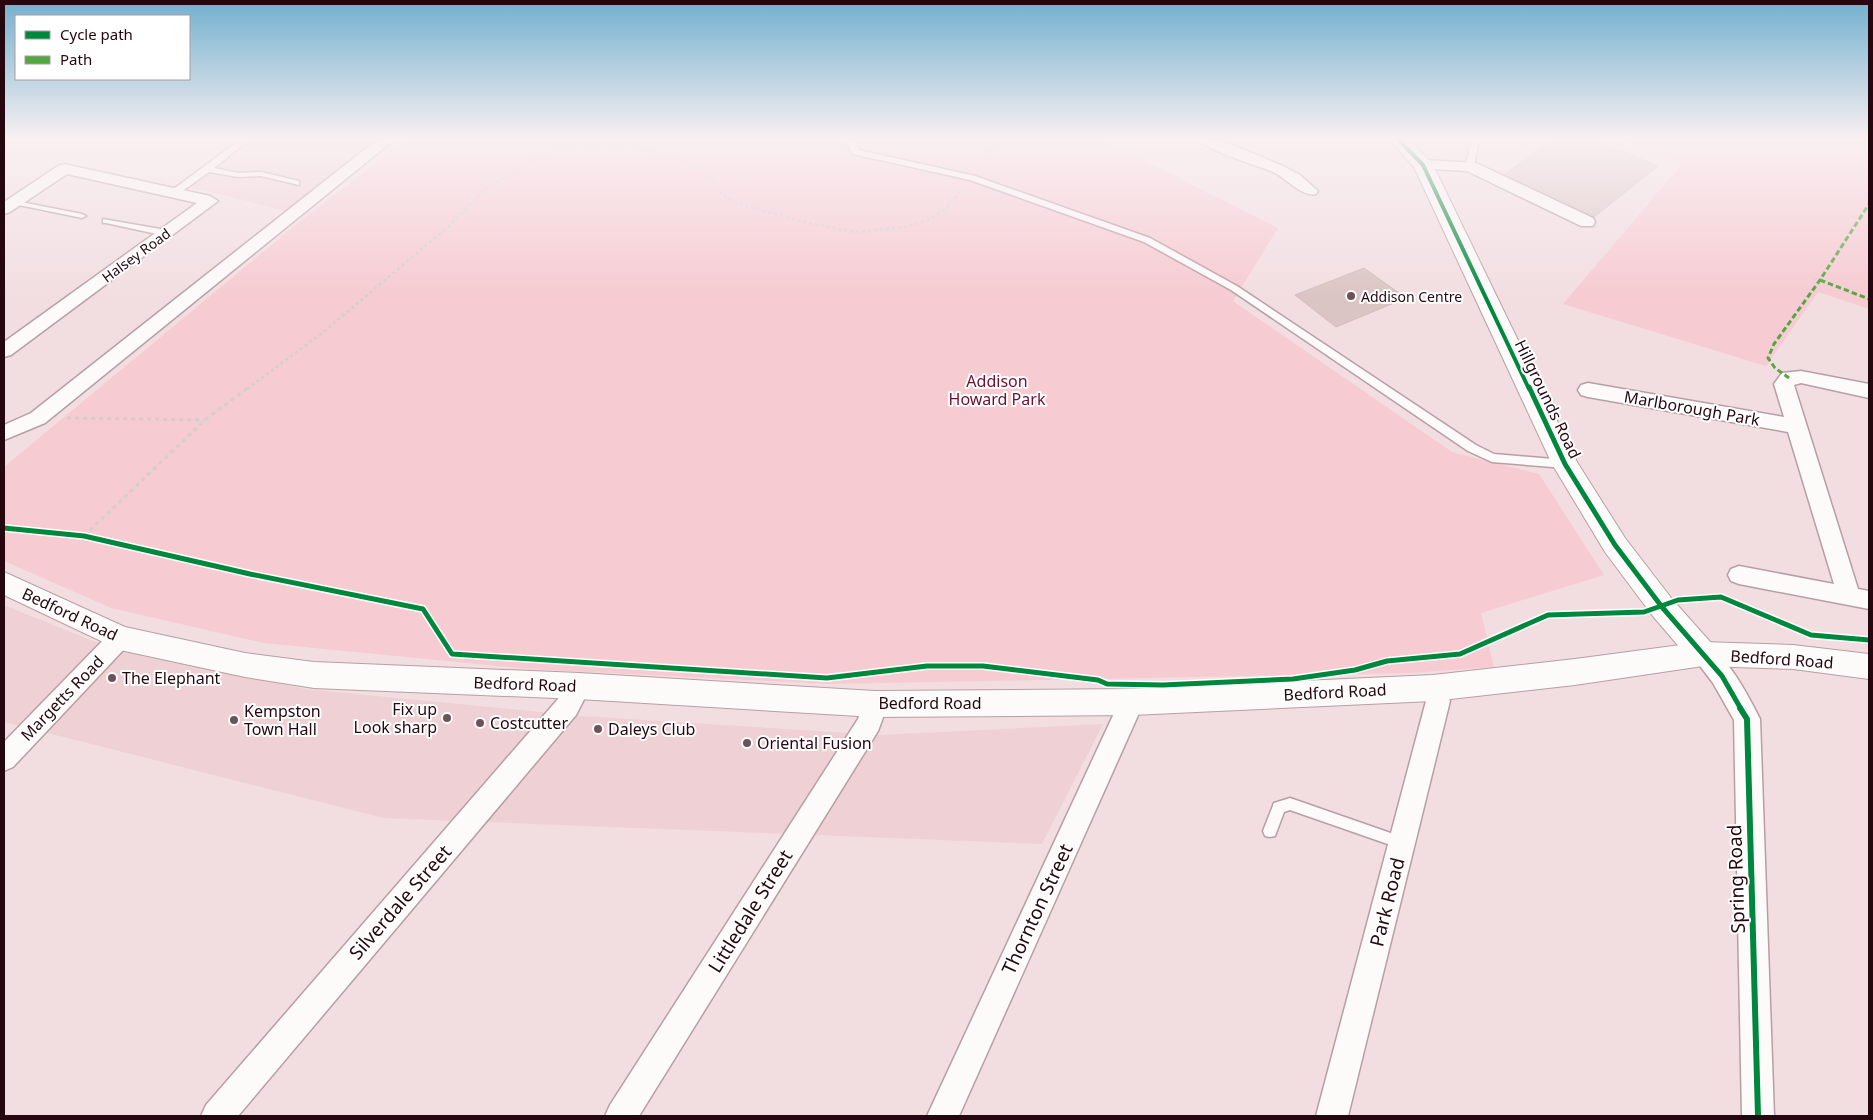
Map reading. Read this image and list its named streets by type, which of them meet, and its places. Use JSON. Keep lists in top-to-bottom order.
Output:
{
  "streets": {
    "main road": ["Hillgrounds Road", "Bedford Road"],
    "street": [
      "Halsey Road",
      "Marlborough Park",
      "Margetts Road",
      "Spring Road",
      "Silverdale Street",
      "Park Road",
      "Thornton Street",
      "Littledale Street"
    ]
  },
  "crossings": [
    ["Hillgrounds Road", "Bedford Road"],
    ["Hillgrounds Road", "Spring Road"],
    ["Bedford Road", "Margetts Road"],
    ["Bedford Road", "Spring Road"],
    ["Bedford Road", "Silverdale Street"],
    ["Bedford Road", "Park Road"],
    ["Bedford Road", "Thornton Street"],
    ["Bedford Road", "Littledale Street"]
  ],
  "parks": ["Addison Howard Park"],
  "places": [
    "Addison Centre",
    "The Elephant",
    "Fix up Look sharp",
    "Kempston Town Hall",
    "Costcutter",
    "Daleys Club",
    "Oriental Fusion"
  ],
  "legend": ["Cycle path", "Path"]
}
